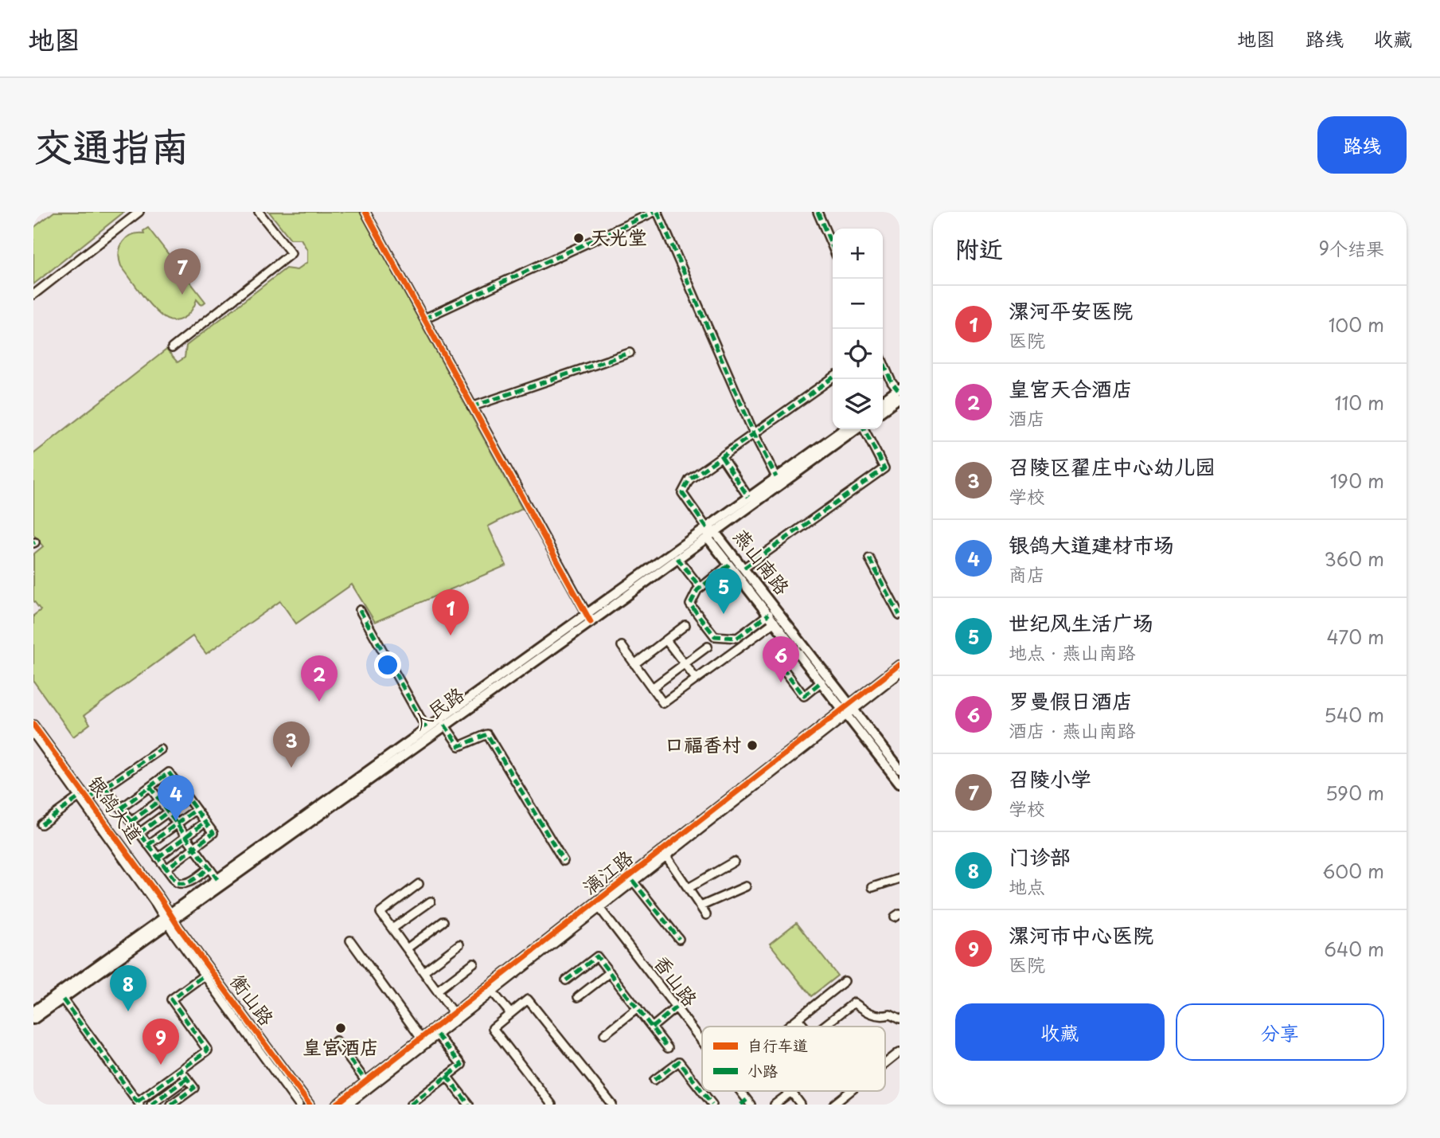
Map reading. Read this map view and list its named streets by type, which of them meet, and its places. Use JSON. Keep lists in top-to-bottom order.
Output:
{
  "streets": {
    "main road": ["燕山南路", "人民路"],
    "street": [
      "银鸽大道",
      "漓江路",
      "香山路",
      "衡山路"
    ]
  },
  "crossings": [
    ["燕山南路", "人民路"],
    ["燕山南路", "漓江路"],
    ["人民路", "银鸽大道"],
    ["人民路", "衡山路"],
    ["银鸽大道", "衡山路"],
    ["漓江路", "香山路"]
  ],
  "places": ["天光堂", "口福香村", "皇宫酒店"],
  "legend": ["自行车道", "小路"],
  "page": {
    "header": "地图",
    "nav": ["地图", "路线", "收藏"],
    "title": "交通指南",
    "buttons": [
      "路线",
      ["收藏", "分享"]
    ],
    "heading": ["附近", "9个结果"],
    "map_buttons": ["+", "−"],
    "pins": [
      "7",
      "5",
      "1",
      "6",
      "2",
      "3",
      "4",
      "8",
      "9"
    ],
    "list": [
      {
        "mark": "1",
        "name": "漯河平安医院",
        "note": "医院",
        "value": "100 m"
      },
      {
        "mark": "2",
        "name": "皇宫天合酒店",
        "note": "酒店",
        "value": "110 m"
      },
      {
        "mark": "3",
        "name": "召陵区翟庄中心幼儿园",
        "note": "学校",
        "value": "190 m"
      },
      {
        "mark": "4",
        "name": "银鸽大道建材市场",
        "note": "商店",
        "value": "360 m"
      },
      {
        "mark": "5",
        "name": "世纪风生活广场",
        "note": "地点 · 燕山南路",
        "value": "470 m"
      },
      {
        "mark": "6",
        "name": "罗曼假日酒店",
        "note": "酒店 · 燕山南路",
        "value": "540 m"
      },
      {
        "mark": "7",
        "name": "召陵小学",
        "note": "学校",
        "value": "590 m"
      },
      {
        "mark": "8",
        "name": "门诊部",
        "note": "地点",
        "value": "600 m"
      },
      {
        "mark": "9",
        "name": "漯河市中心医院",
        "note": "医院",
        "value": "640 m"
      }
    ]
  }
}
